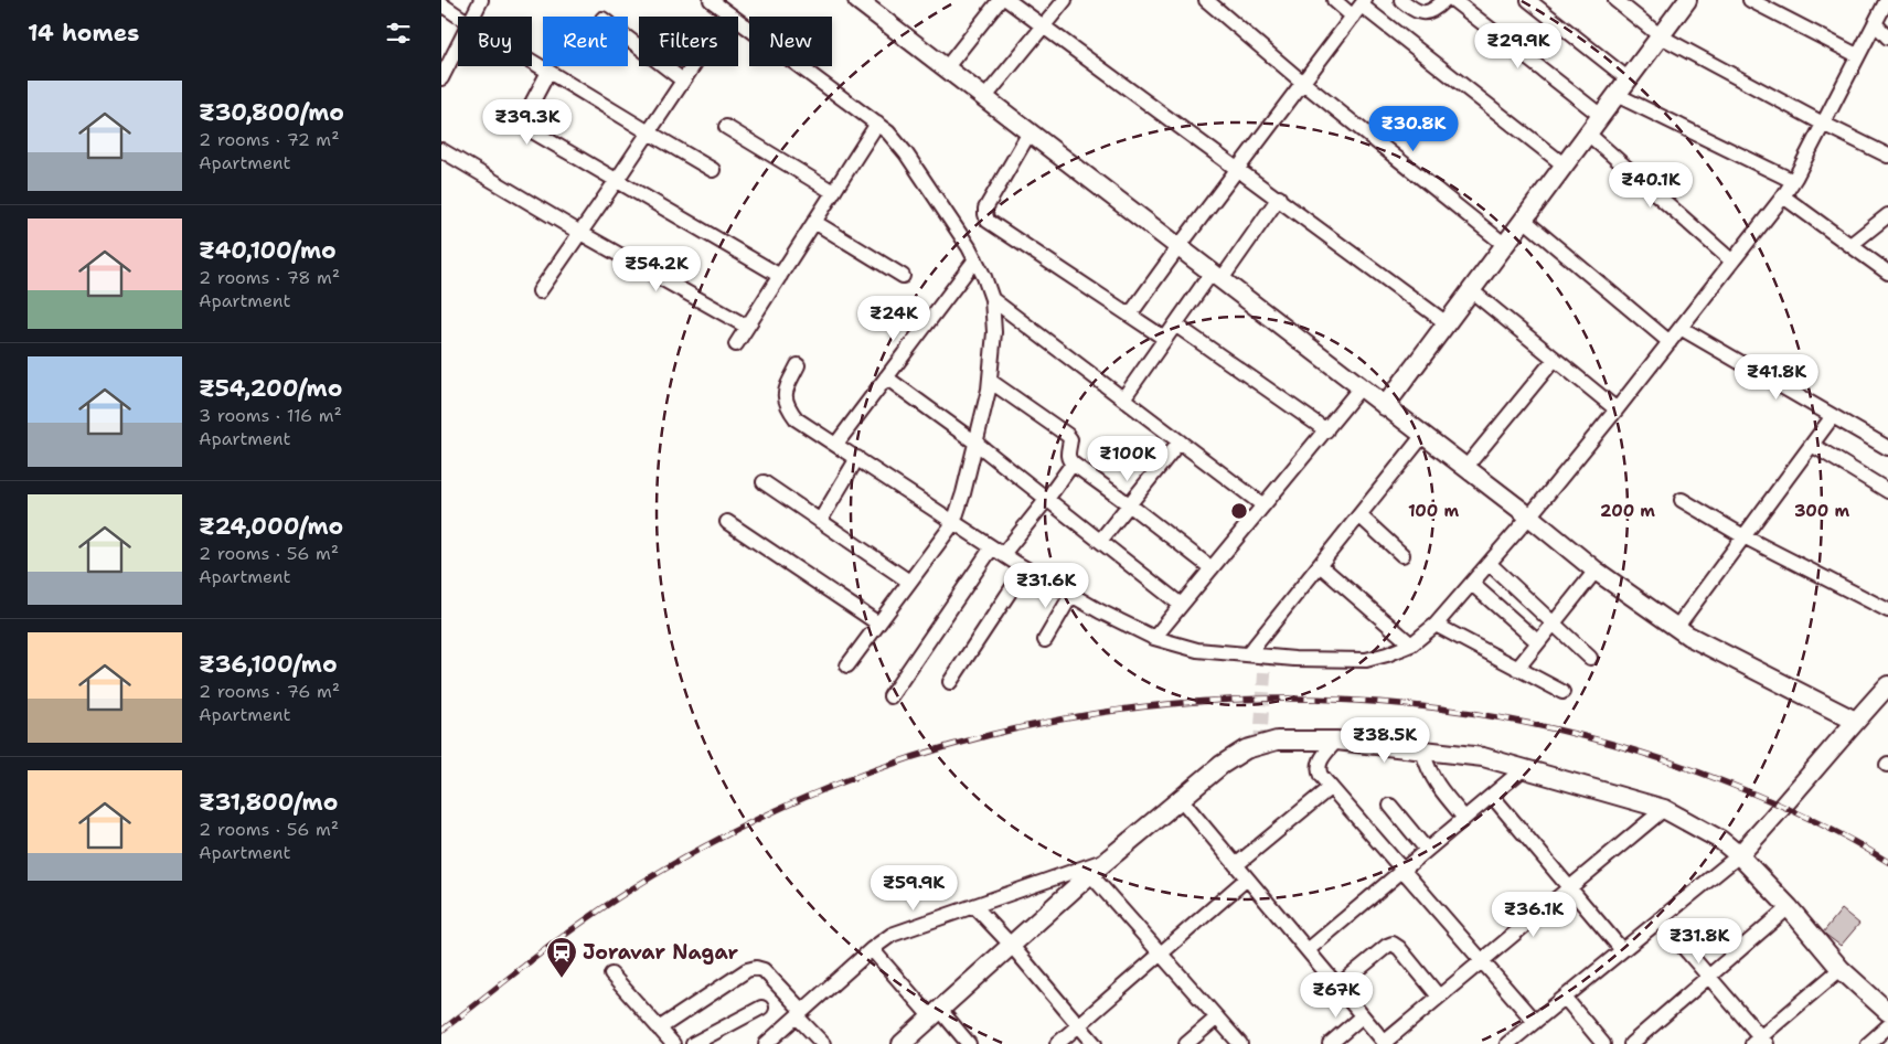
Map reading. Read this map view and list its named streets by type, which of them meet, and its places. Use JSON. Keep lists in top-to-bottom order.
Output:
{
  "places": {
    "station": ["Joravar Nagar"]
  },
  "page": {
    "heading": "14 homes",
    "chip": [
      "Buy",
      "Rent",
      "Filters",
      "New"
    ],
    "price": [
      "₹29.9K",
      "₹39.3K",
      "₹30.8K",
      "₹40.1K",
      "₹54.2K",
      "₹24K",
      "₹41.8K",
      "₹100K",
      "₹31.6K",
      "₹38.5K",
      "₹59.9K",
      "₹36.1K",
      "₹31.8K",
      "₹67K"
    ],
    "list": [
      {
        "name": "₹30,800/mo",
        "note": "2 rooms · 72 m² · Apartment"
      },
      {
        "name": "₹40,100/mo",
        "note": "2 rooms · 78 m² · Apartment"
      },
      {
        "name": "₹54,200/mo",
        "note": "3 rooms · 116 m² · Apartment"
      },
      {
        "name": "₹24,000/mo",
        "note": "2 rooms · 56 m² · Apartment"
      },
      {
        "name": "₹36,100/mo",
        "note": "2 rooms · 76 m² · Apartment"
      },
      {
        "name": "₹31,800/mo",
        "note": "2 rooms · 56 m² · Apartment"
      }
    ]
  },
  "rings": ["100 m", "200 m", "300 m"]
}
